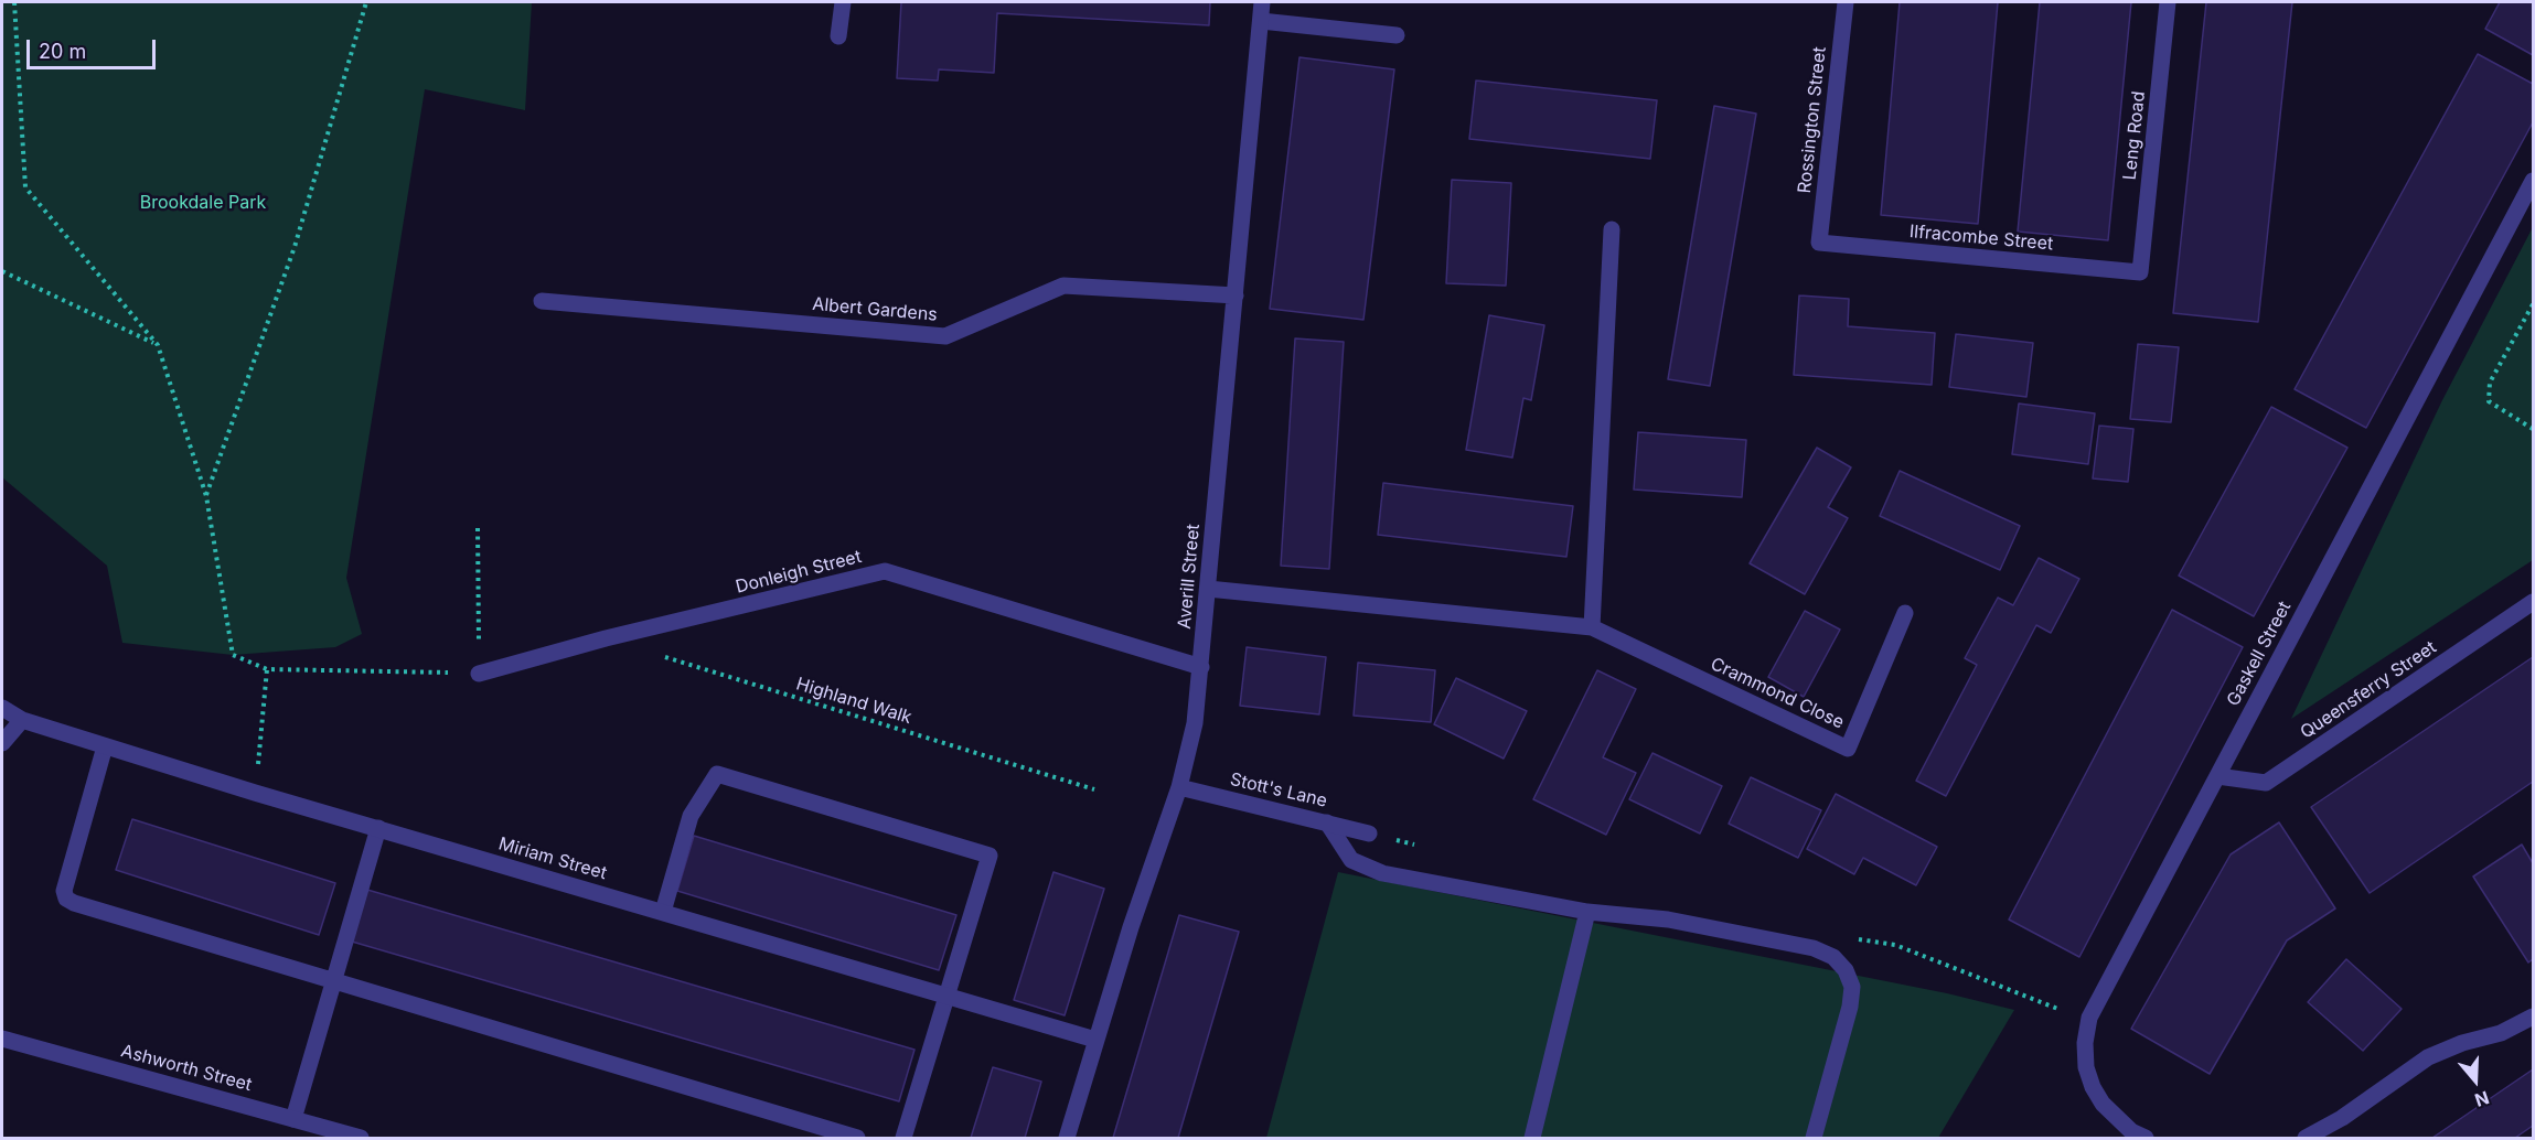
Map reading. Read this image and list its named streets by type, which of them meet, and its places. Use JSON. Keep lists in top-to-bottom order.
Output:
{
  "streets": {
    "street": [
      "Rossington Street",
      "Leng Road",
      "Ilfracombe Street",
      "Albert Gardens",
      "Donleigh Street",
      "Averill Street",
      "Gaskell Street",
      "Queensferry Street",
      "Crammond Close",
      "Stott's Lane",
      "Miriam Street",
      "Ashworth Street"
    ],
    "path": ["Highland Walk"]
  },
  "crossings": [
    ["Rossington Street", "Ilfracombe Street"],
    ["Leng Road", "Ilfracombe Street"],
    ["Albert Gardens", "Averill Street"],
    ["Donleigh Street", "Averill Street"],
    ["Averill Street", "Crammond Close"],
    ["Averill Street", "Stott's Lane"],
    ["Averill Street", "Miriam Street"],
    ["Gaskell Street", "Queensferry Street"]
  ],
  "parks": ["Brookdale Park"],
  "scale_bar": "20 m",
  "north": "bottom"
}
